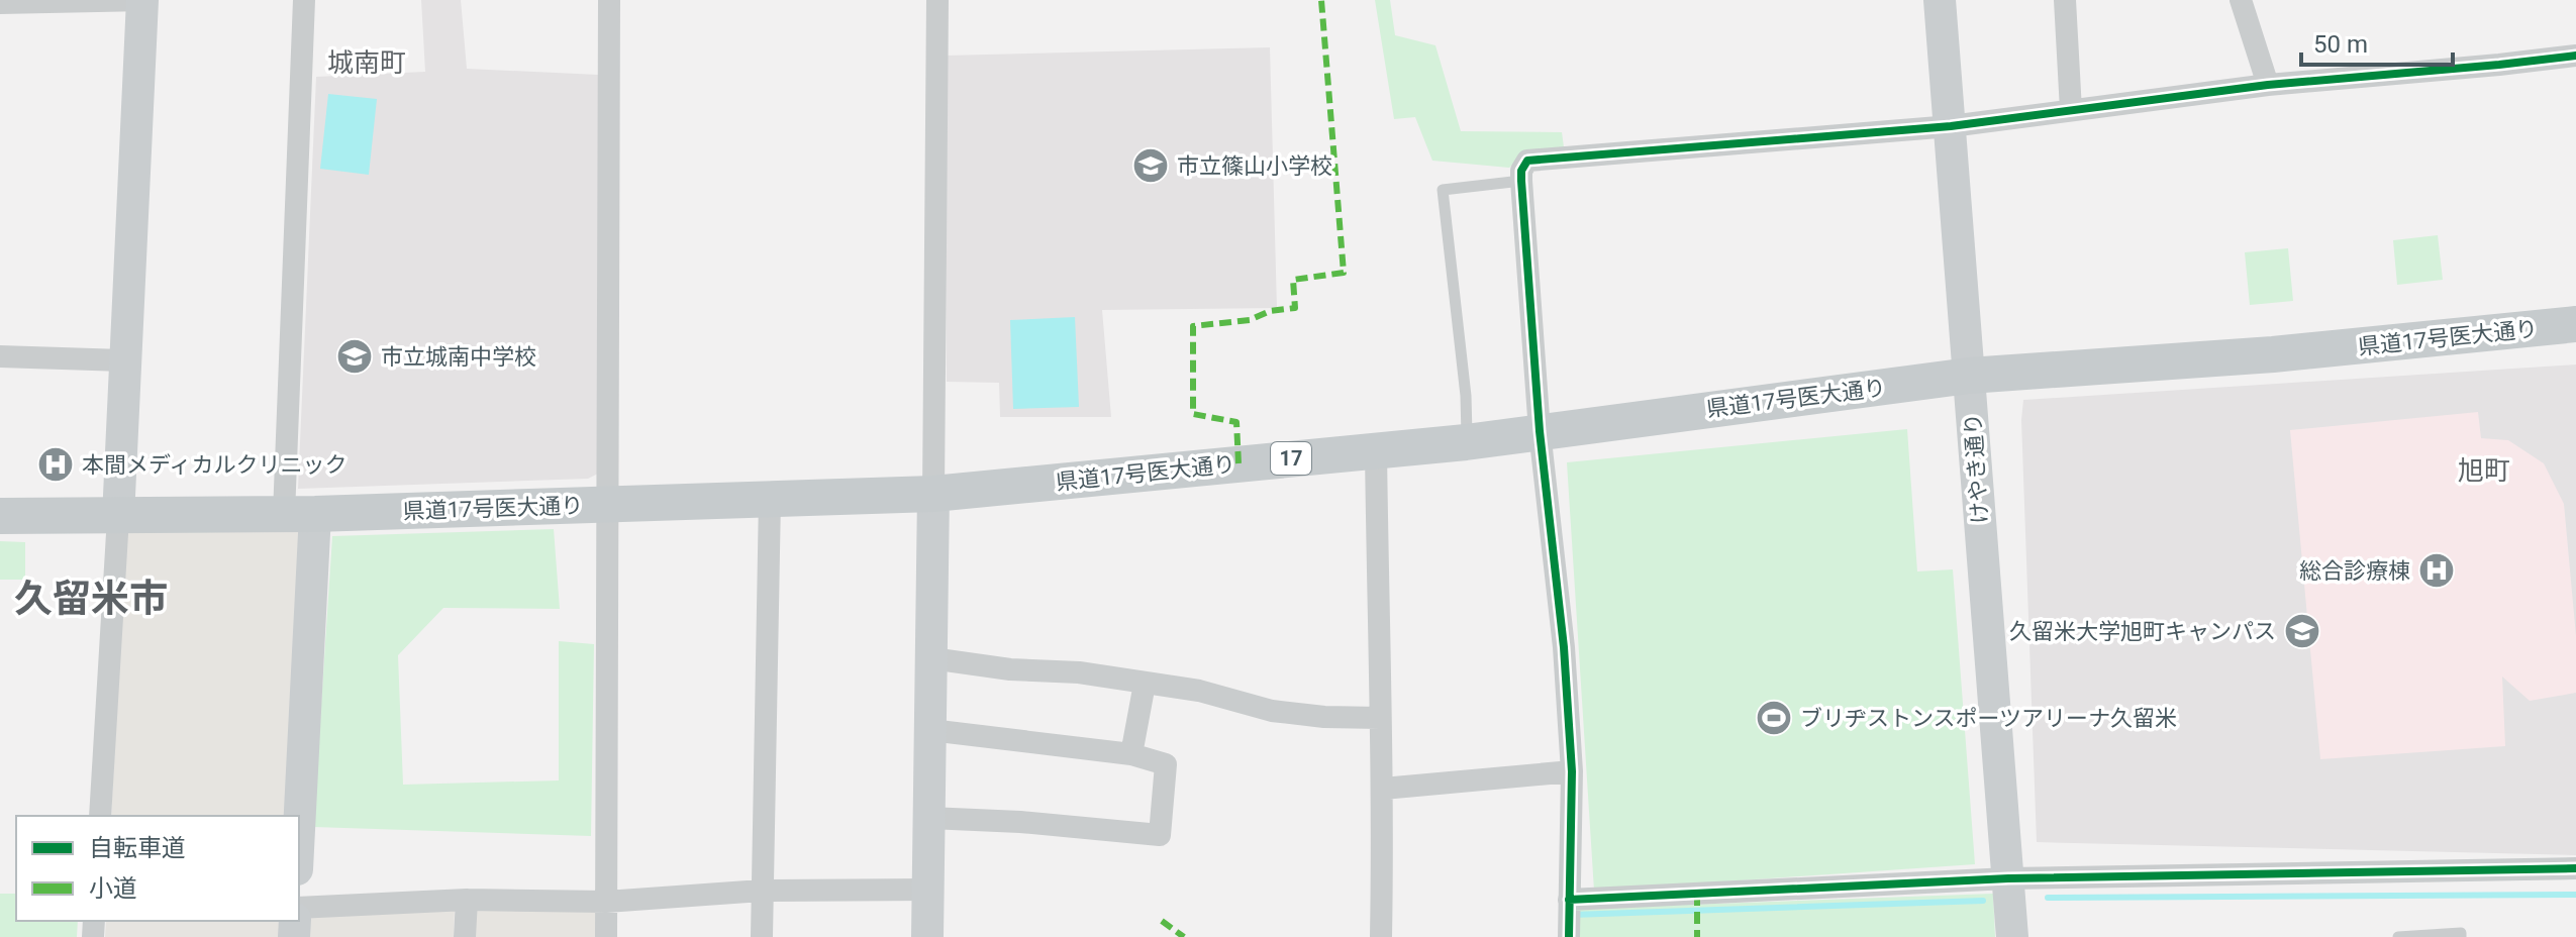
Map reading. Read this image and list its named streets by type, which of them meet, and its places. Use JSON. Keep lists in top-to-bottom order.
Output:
{
  "streets": {
    "main road": ["県道17号医大通り", "17"],
    "street": ["けやき通り"]
  },
  "crossings": [
    ["県道17号医大通り", "けやき通り"]
  ],
  "districts": ["城南町", "旭町", "久留米市"],
  "places": {
    "school or university": ["市立篠山小学校", "市立城南中学校", "久留米大学旭町キャンパス"],
    "hospital": ["本間メディカルクリニック", "総合診療棟"],
    "sports": ["ブリヂストンスポーツアリーナ久留米"]
  },
  "legend": ["自転車道", "小道"],
  "scale_bar": "50 m"
}
